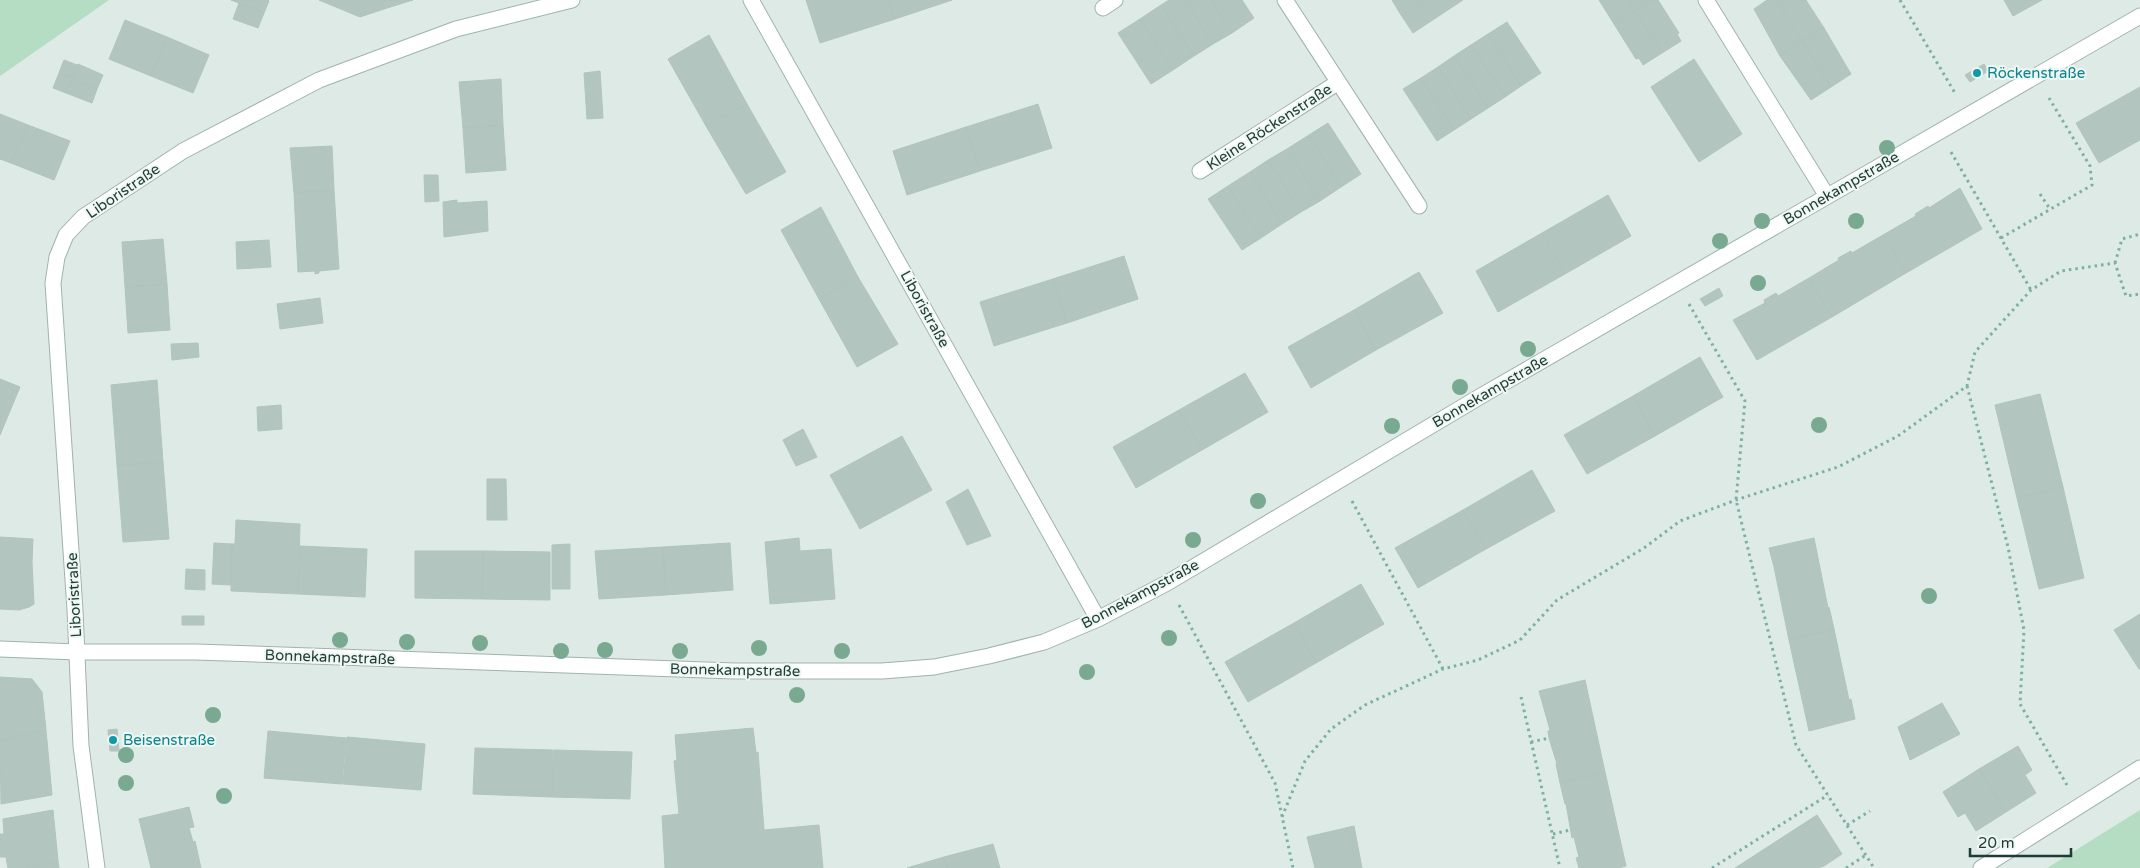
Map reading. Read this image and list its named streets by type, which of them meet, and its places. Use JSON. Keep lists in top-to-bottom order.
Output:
{
  "streets": {
    "street": ["Kleine Röckenstraße", "Bonnekampstraße", "Liboristraße"]
  },
  "crossings": [
    ["Bonnekampstraße", "Liboristraße"]
  ],
  "places": ["Röckenstraße", "Beisenstraße"],
  "scale_bar": "20 m"
}
